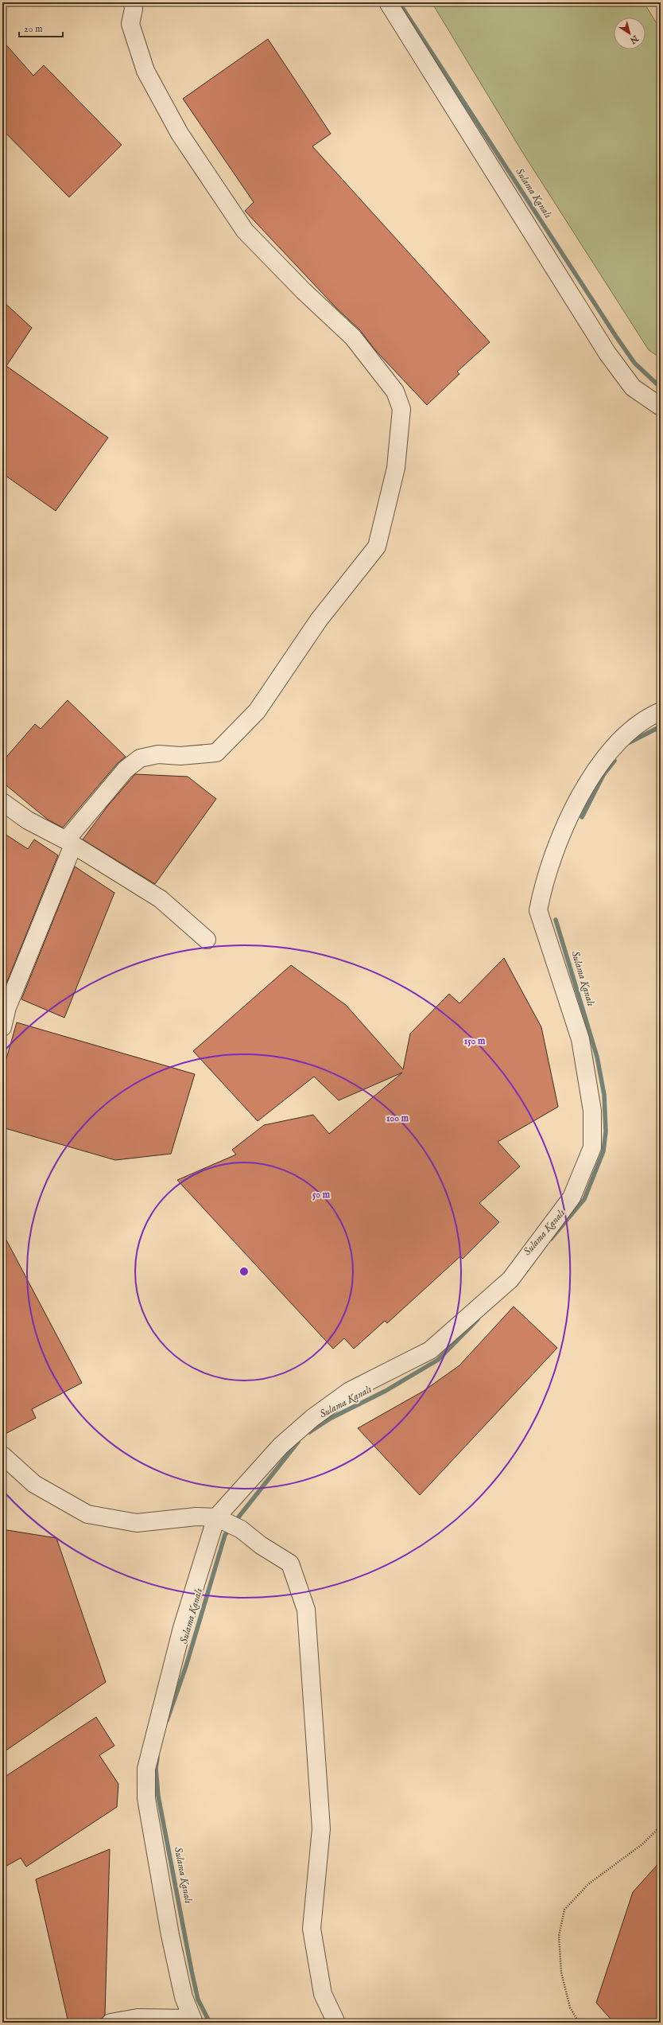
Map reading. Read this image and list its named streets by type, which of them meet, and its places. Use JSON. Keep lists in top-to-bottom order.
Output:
{
  "water": ["Sulama Kanalı"],
  "scale_bar": "20 m",
  "north": "bottom right",
  "rings": ["150 m", "100 m", "50 m"]
}
